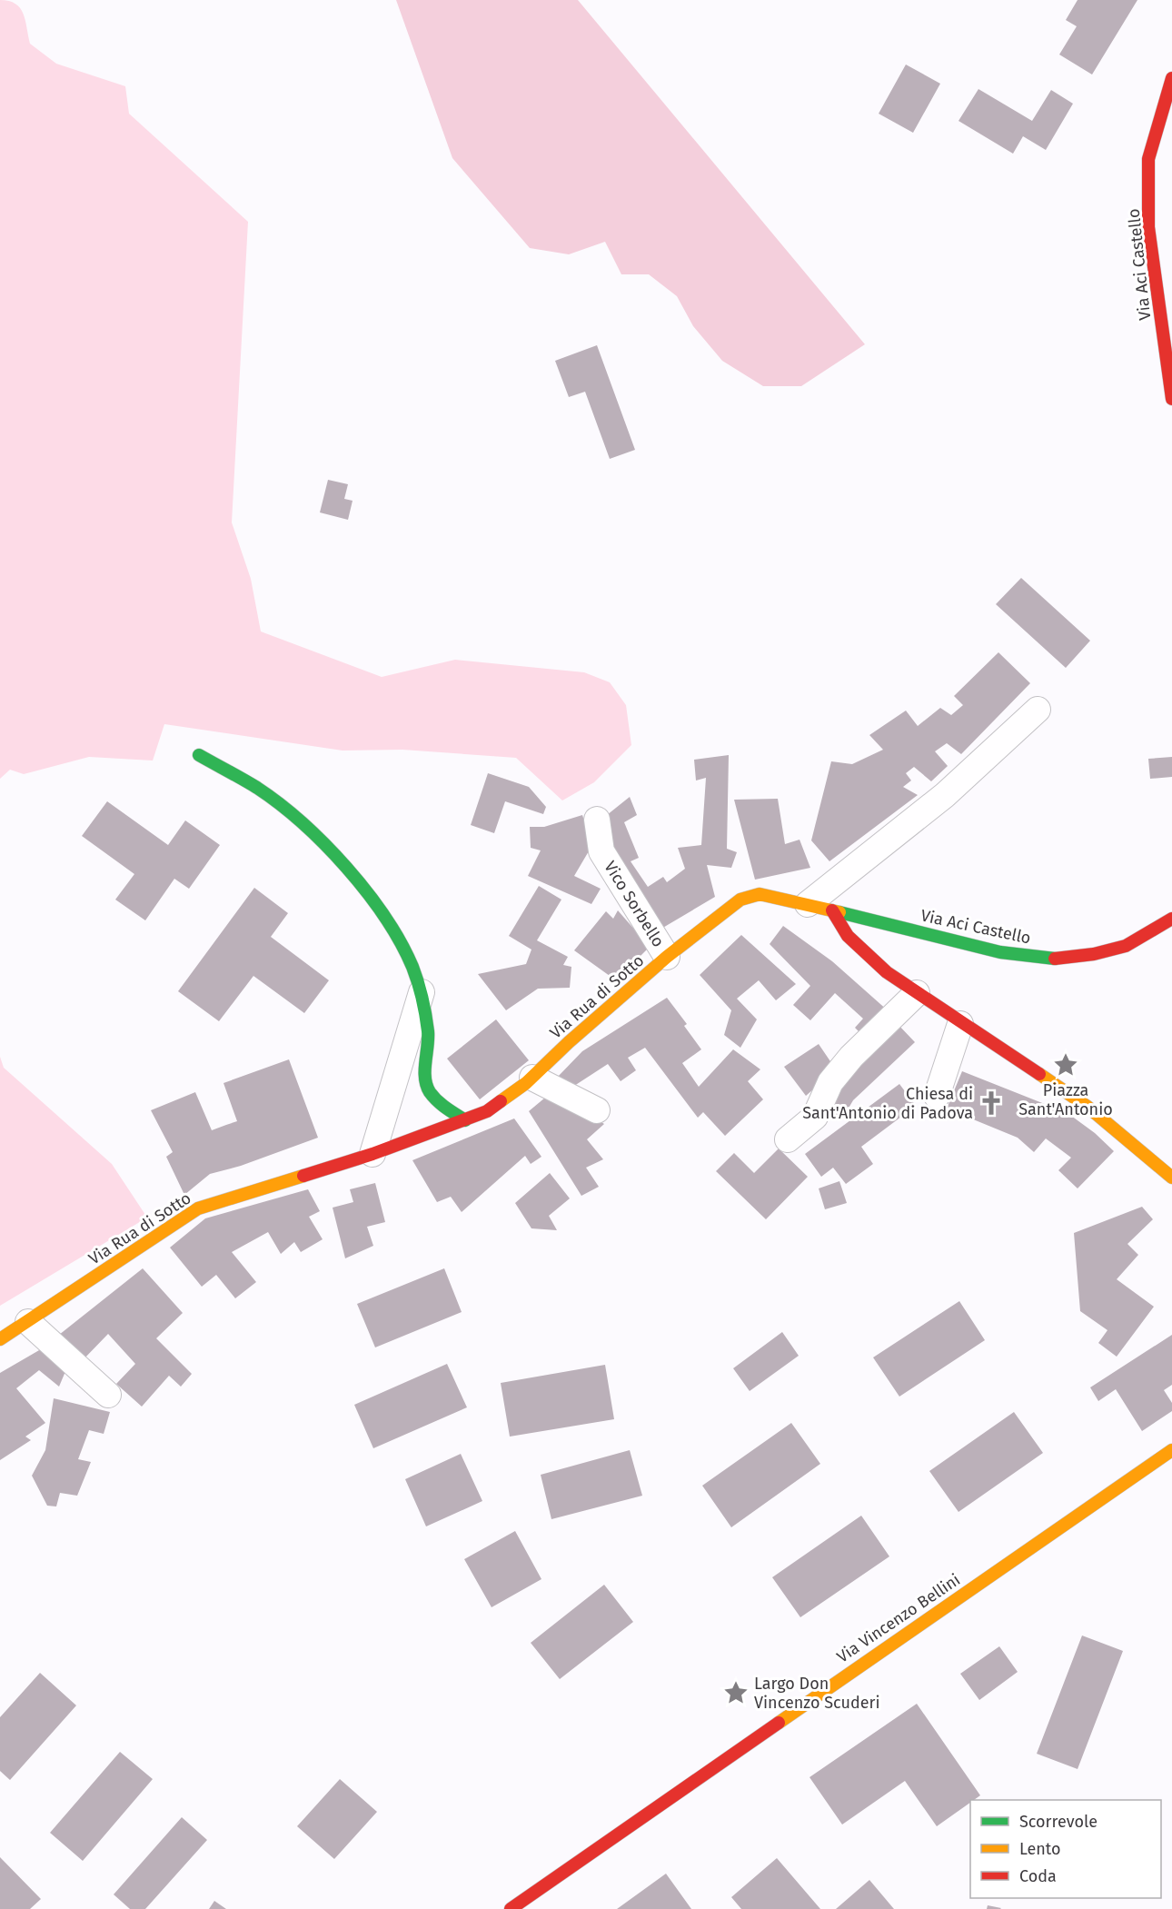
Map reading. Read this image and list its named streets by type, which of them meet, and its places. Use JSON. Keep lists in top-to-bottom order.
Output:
{
  "streets": {
    "street": [
      "Via Aci Castello",
      "Vico Sorbello",
      "Via Rua di Sotto",
      "Via Vincenzo Bellini"
    ]
  },
  "crossings": [
    ["Via Aci Castello", "Via Rua di Sotto"],
    ["Vico Sorbello", "Via Rua di Sotto"]
  ],
  "places": {
    "place": ["Piazza Sant'Antonio", "Largo Don Vincenzo Scuderi"],
    "church": ["Chiesa di Sant'Antonio di Padova"]
  },
  "legend": ["Scorrevole", "Lento", "Coda"]
}
